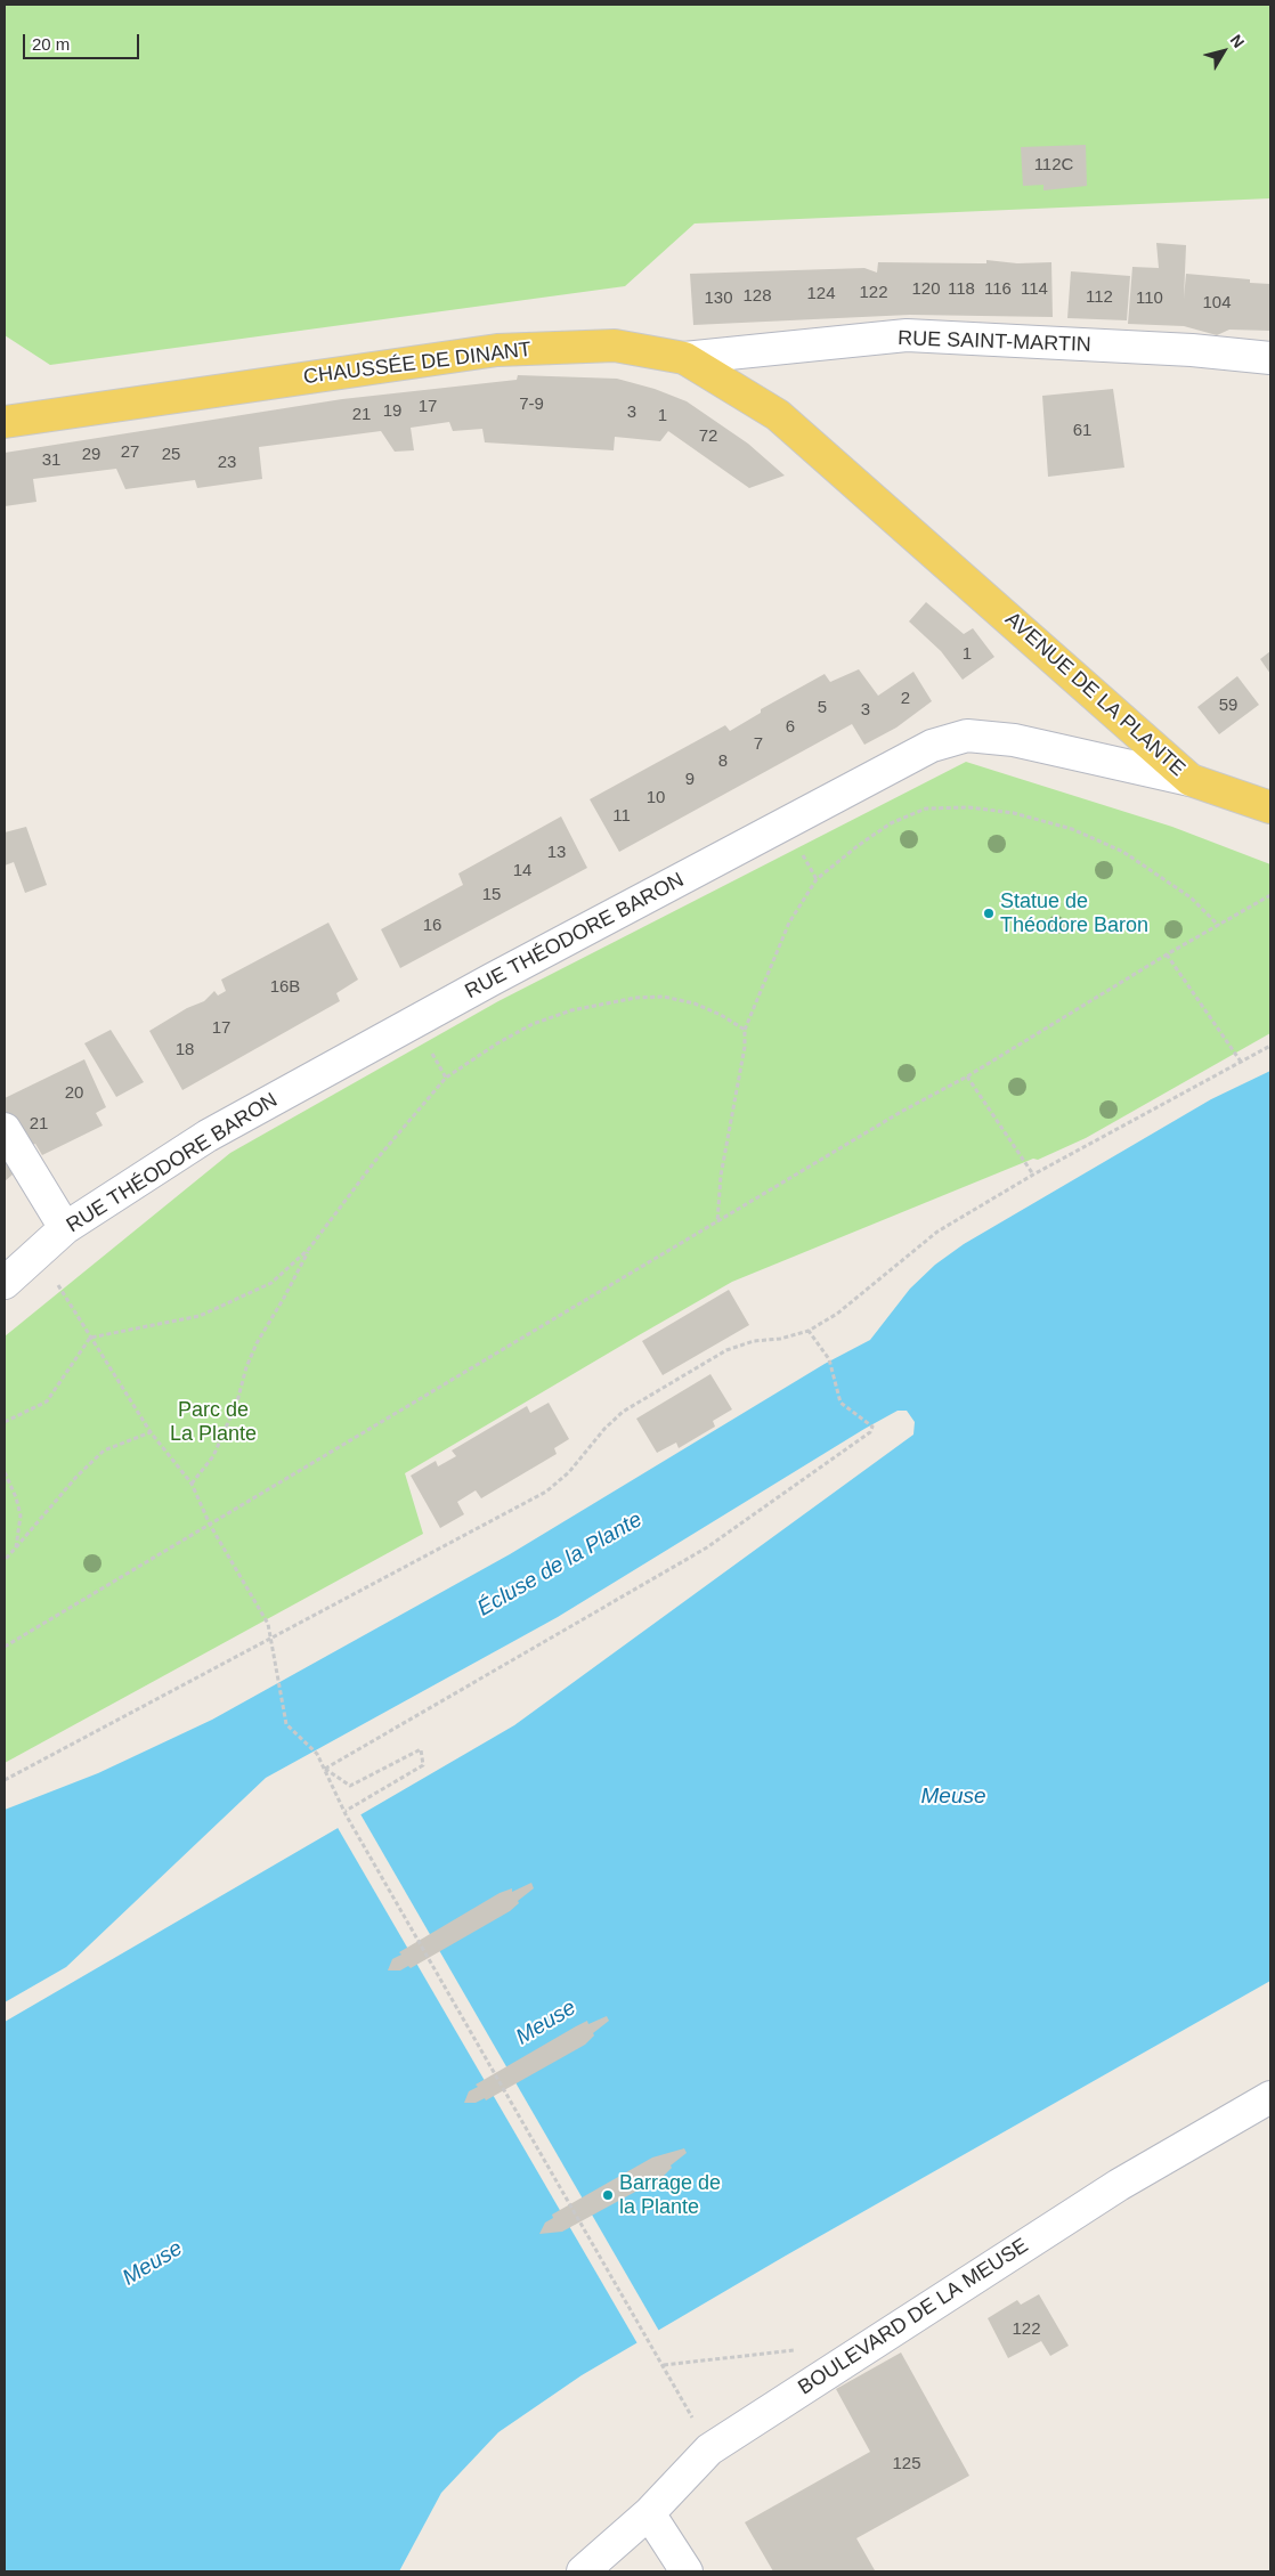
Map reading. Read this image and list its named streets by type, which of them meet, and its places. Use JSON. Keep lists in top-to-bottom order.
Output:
{
  "streets": {
    "main road": ["CHAUSSÉE DE DINANT", "AVENUE DE LA PLANTE"],
    "street": ["RUE SAINT-MARTIN", "RUE THÉODORE BARON", "BOULEVARD DE LA MEUSE"]
  },
  "crossings": [
    ["RUE SAINT-MARTIN", "CHAUSSÉE DE DINANT"],
    ["CHAUSSÉE DE DINANT", "AVENUE DE LA PLANTE"],
    ["AVENUE DE LA PLANTE", "RUE THÉODORE BARON"]
  ],
  "water": ["Écluse de la Plante", "Meuse"],
  "parks": ["Parc de La Plante"],
  "places": ["Statue de Théodore Baron", "Barrage de la Plante"],
  "house_numbers": [
    "112C",
    "120",
    "118",
    "116",
    "114",
    "122",
    "124",
    "128",
    "112",
    "130",
    "110",
    "104",
    "7-9",
    "17",
    "19",
    "3",
    "21",
    "1",
    "61",
    "72",
    "27",
    "29",
    "25",
    "31",
    "23",
    "1",
    "2",
    "59",
    "5",
    "3",
    "6",
    "7",
    "8",
    "9",
    "10",
    "11",
    "13",
    "14",
    "15",
    "16",
    "16B",
    "17",
    "18",
    "20",
    "21",
    "122",
    "125"
  ],
  "scale_bar": "20 m",
  "north": "top right"
}
